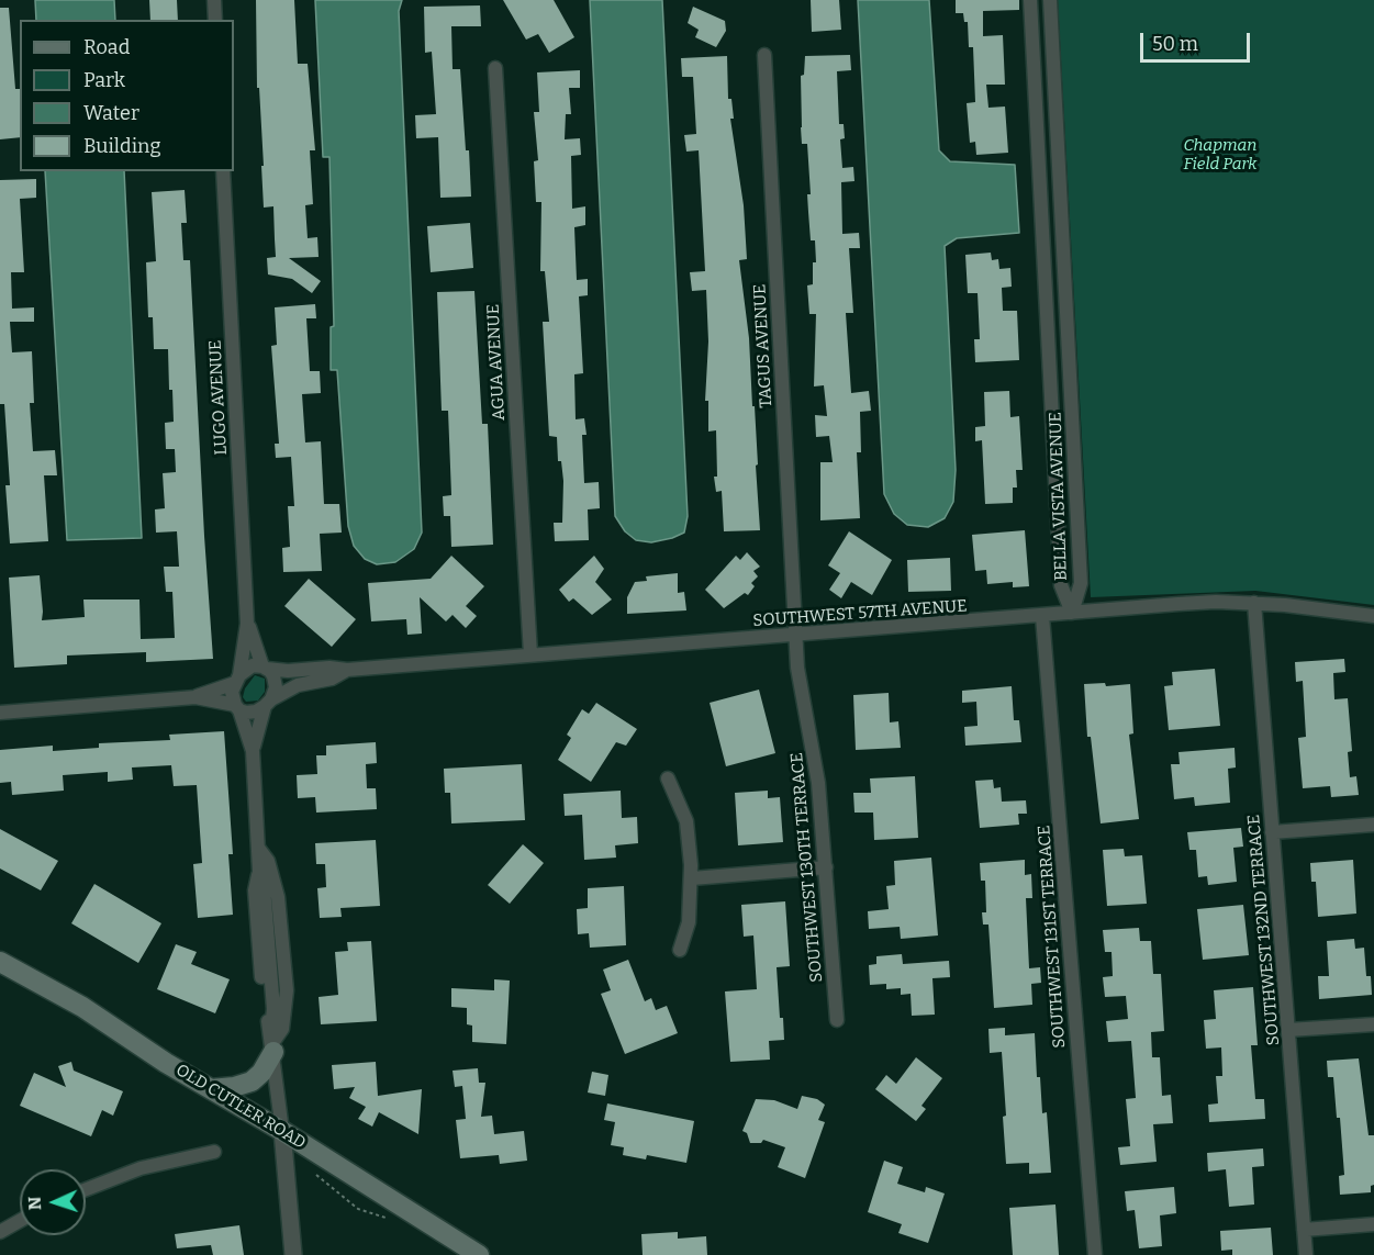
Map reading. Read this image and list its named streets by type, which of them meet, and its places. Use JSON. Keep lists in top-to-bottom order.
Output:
{
  "streets": {
    "main road": ["OLD CUTLER ROAD"],
    "street": [
      "TAGUS AVENUE",
      "AGUA AVENUE",
      "LUGO AVENUE",
      "BELLA VISTA AVENUE",
      "SOUTHWEST 57TH AVENUE",
      "SOUTHWEST 130TH TERRACE",
      "SOUTHWEST 132ND TERRACE",
      "SOUTHWEST 131ST TERRACE"
    ]
  },
  "crossings": [
    ["TAGUS AVENUE", "SOUTHWEST 57TH AVENUE"],
    ["TAGUS AVENUE", "SOUTHWEST 130TH TERRACE"],
    ["AGUA AVENUE", "SOUTHWEST 57TH AVENUE"],
    ["BELLA VISTA AVENUE", "SOUTHWEST 57TH AVENUE"],
    ["SOUTHWEST 57TH AVENUE", "SOUTHWEST 130TH TERRACE"],
    ["SOUTHWEST 57TH AVENUE", "SOUTHWEST 132ND TERRACE"],
    ["SOUTHWEST 57TH AVENUE", "SOUTHWEST 131ST TERRACE"]
  ],
  "parks": ["Chapman Field Park"],
  "legend": [
    "Road",
    "Park",
    "Water",
    "Building"
  ],
  "scale_bar": "50 m",
  "north": "left"
}
